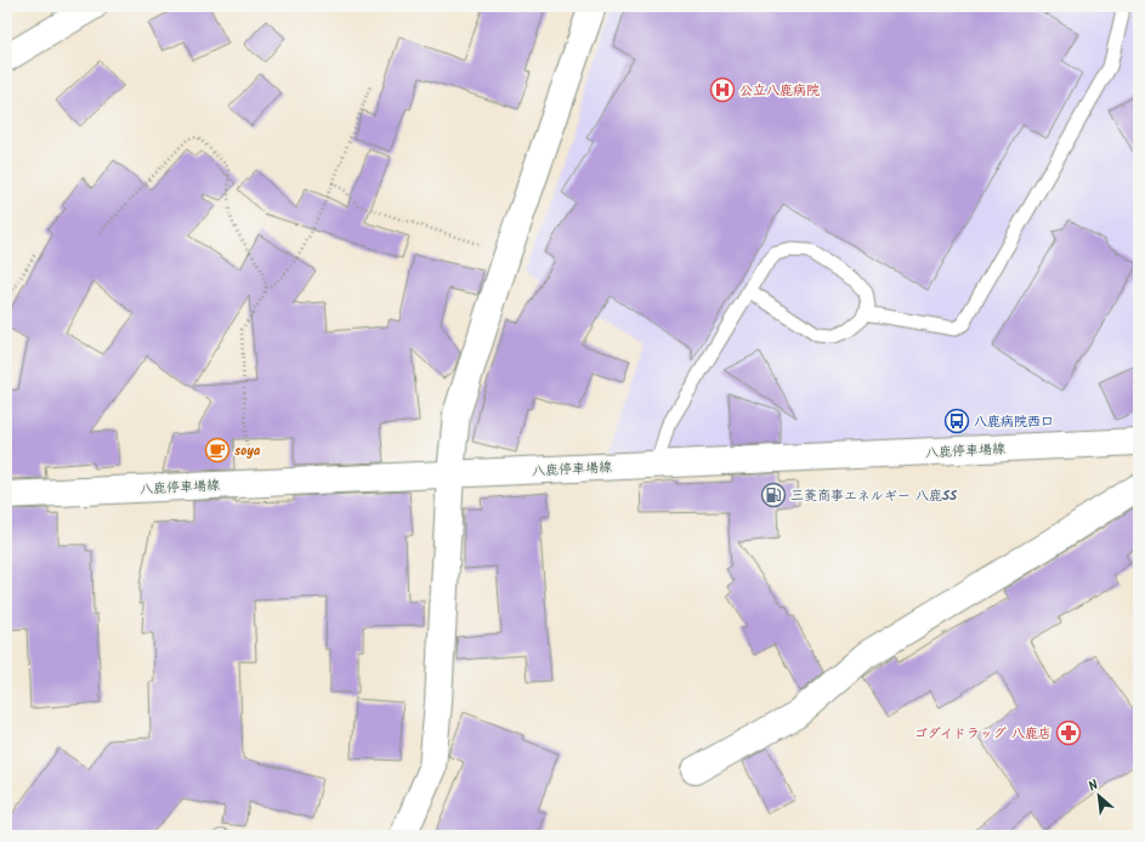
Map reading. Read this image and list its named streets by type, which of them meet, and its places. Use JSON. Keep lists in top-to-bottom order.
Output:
{
  "streets": {
    "street": ["八鹿停車場線"]
  },
  "places": {
    "hospital": ["公立八鹿病院"],
    "bus stop": ["八鹿病院西口"],
    "cafe": ["soya"],
    "fuel station": ["三菱商事エネルギー 八鹿SS"],
    "pharmacy": ["ゴダイドラッグ 八鹿店"]
  },
  "north": "top left"
}
